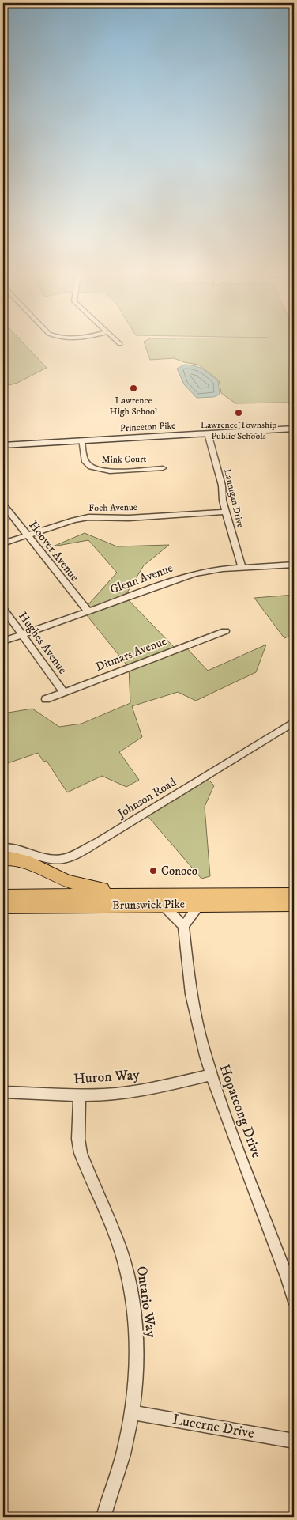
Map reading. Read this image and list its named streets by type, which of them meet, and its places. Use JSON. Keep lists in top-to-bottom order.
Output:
{
  "streets": {
    "main road": ["Princeton Pike", "Brunswick Pike"],
    "street": [
      "Mink Court",
      "Lannigan Drive",
      "Foch Avenue",
      "Hoover Avenue",
      "Glenn Avenue",
      "Hughes Avenue",
      "Ditmars Avenue",
      "Johnson Road",
      "Huron Way",
      "Hopatcong Drive",
      "Ontario Way",
      "Lucerne Drive"
    ]
  },
  "crossings": [
    ["Princeton Pike", "Mink Court"],
    ["Princeton Pike", "Lannigan Drive"],
    ["Lannigan Drive", "Foch Avenue"],
    ["Lannigan Drive", "Glenn Avenue"],
    ["Foch Avenue", "Hoover Avenue"],
    ["Hoover Avenue", "Glenn Avenue"],
    ["Glenn Avenue", "Hughes Avenue"],
    ["Hughes Avenue", "Ditmars Avenue"],
    ["Huron Way", "Hopatcong Drive"],
    ["Huron Way", "Ontario Way"],
    ["Ontario Way", "Lucerne Drive"]
  ],
  "places": ["Lawrence High School", "Lawrence Township Public Schools", "Conoco"]
}
